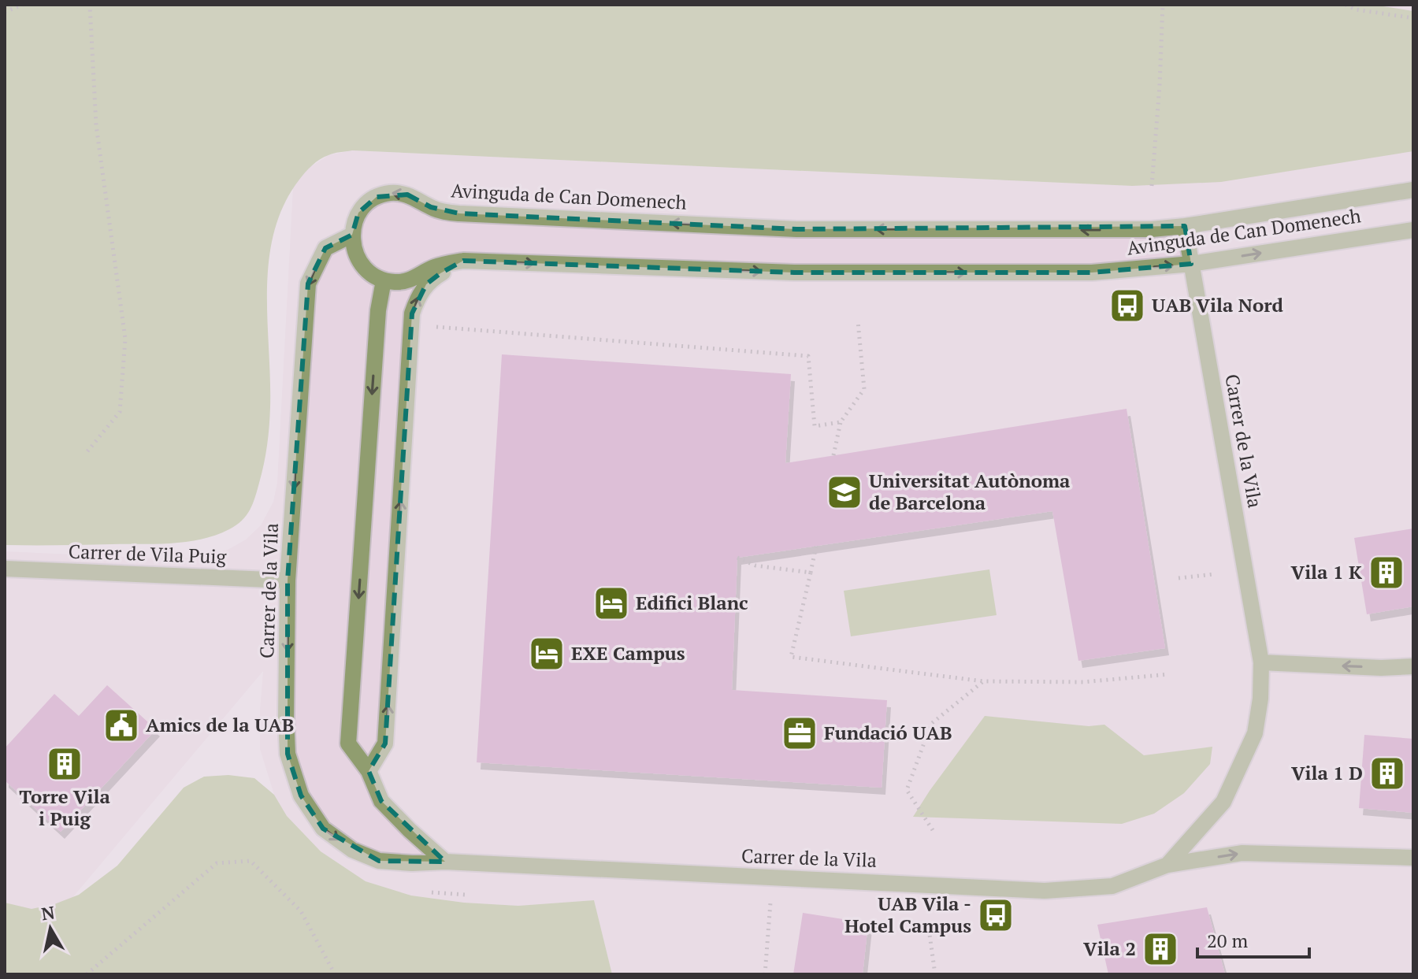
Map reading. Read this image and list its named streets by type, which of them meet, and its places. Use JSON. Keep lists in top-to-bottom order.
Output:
{
  "streets": {
    "street": ["Avinguda de Can Domenech", "Carrer de la Vila", "Carrer de Vila Puig"]
  },
  "crossings": [
    ["Avinguda de Can Domenech", "Carrer de la Vila"],
    ["Carrer de la Vila", "Carrer de Vila Puig"]
  ],
  "places": {
    "bus stop": ["UAB Vila Nord", "UAB Vila - Hotel Campus"],
    "school or university": ["Universitat Autònoma de Barcelona"],
    "building": [
      "Vila 1 K",
      "Torre Vila i Puig",
      "Vila 1 D",
      "Vila 2"
    ],
    "hotel": ["Edifici Blanc", "EXE Campus"],
    "public building": ["Amics de la UAB"],
    "office": ["Fundació UAB"]
  },
  "scale_bar": "20 m",
  "north": "top"
}
